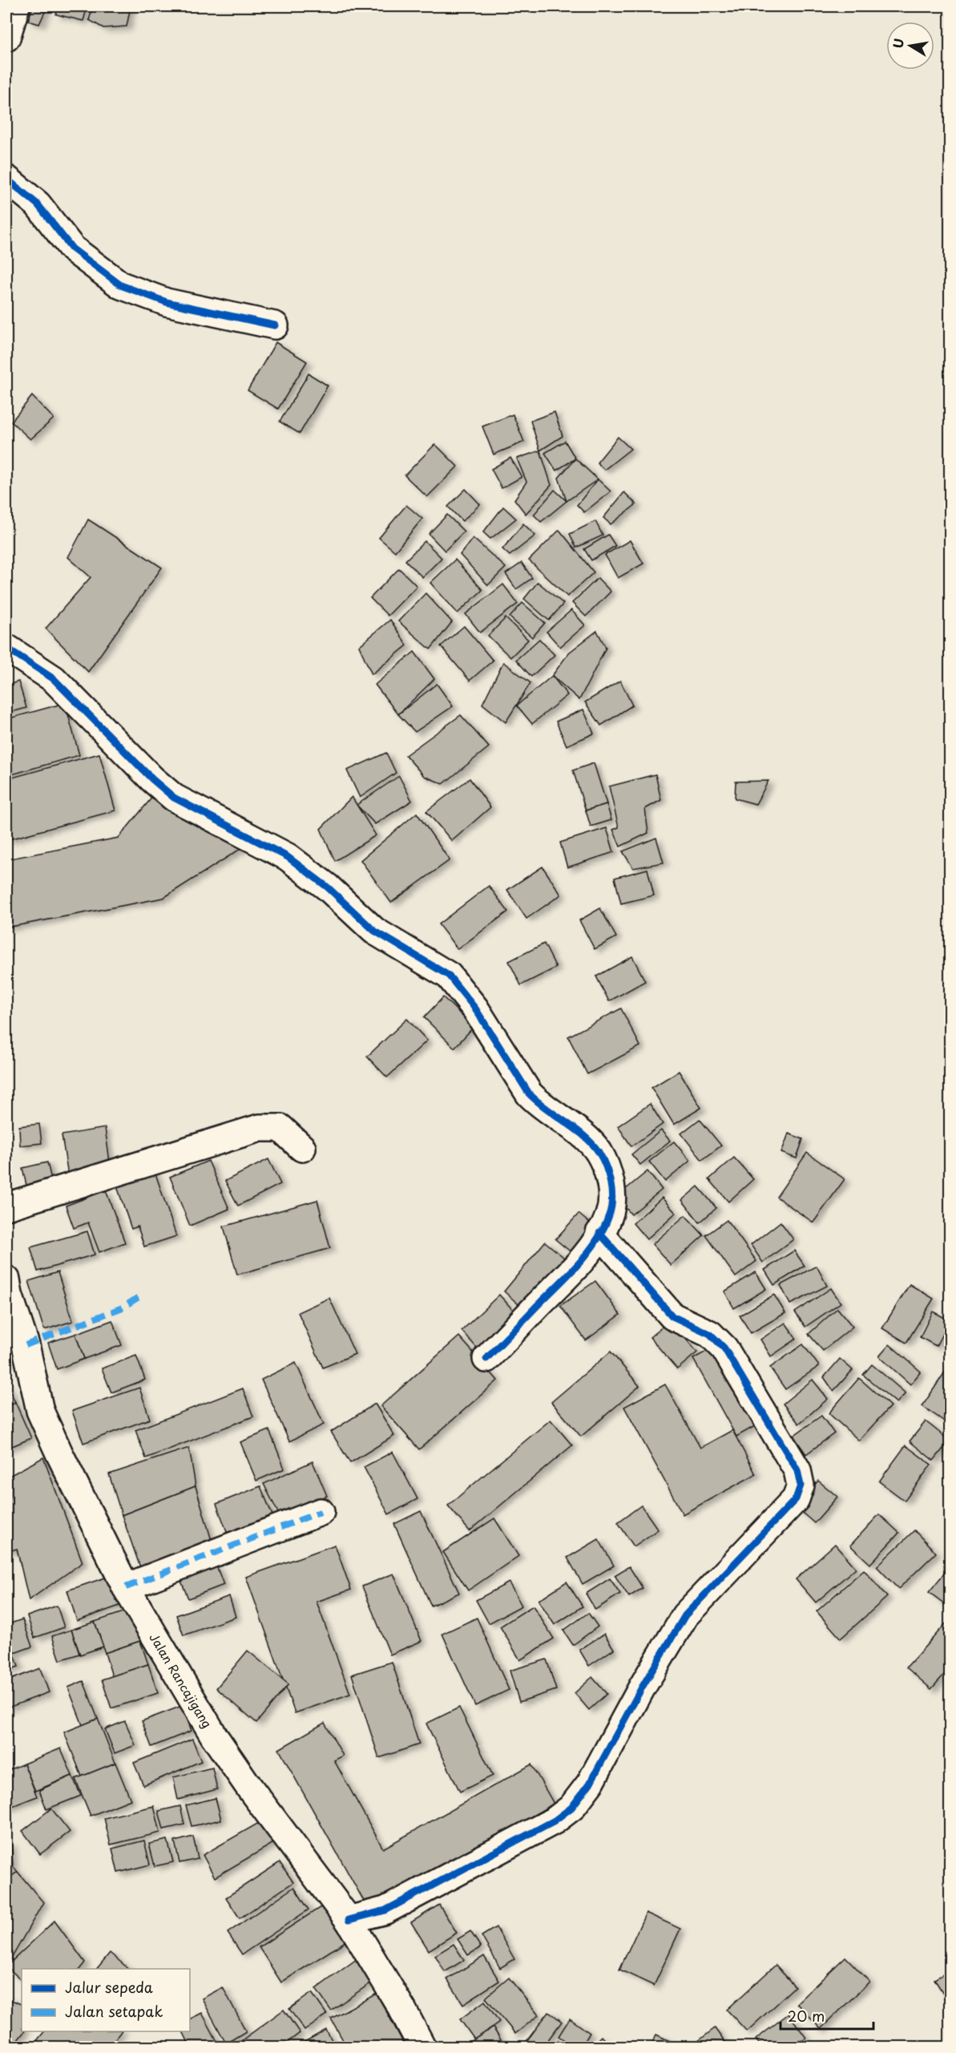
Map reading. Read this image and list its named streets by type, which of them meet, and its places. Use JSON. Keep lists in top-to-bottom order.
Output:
{
  "streets": {
    "street": ["Jalan Rancajigang"]
  },
  "legend": ["Jalur sepeda", "Jalan setapak"],
  "scale_bar": "20 m",
  "north": "left"
}
